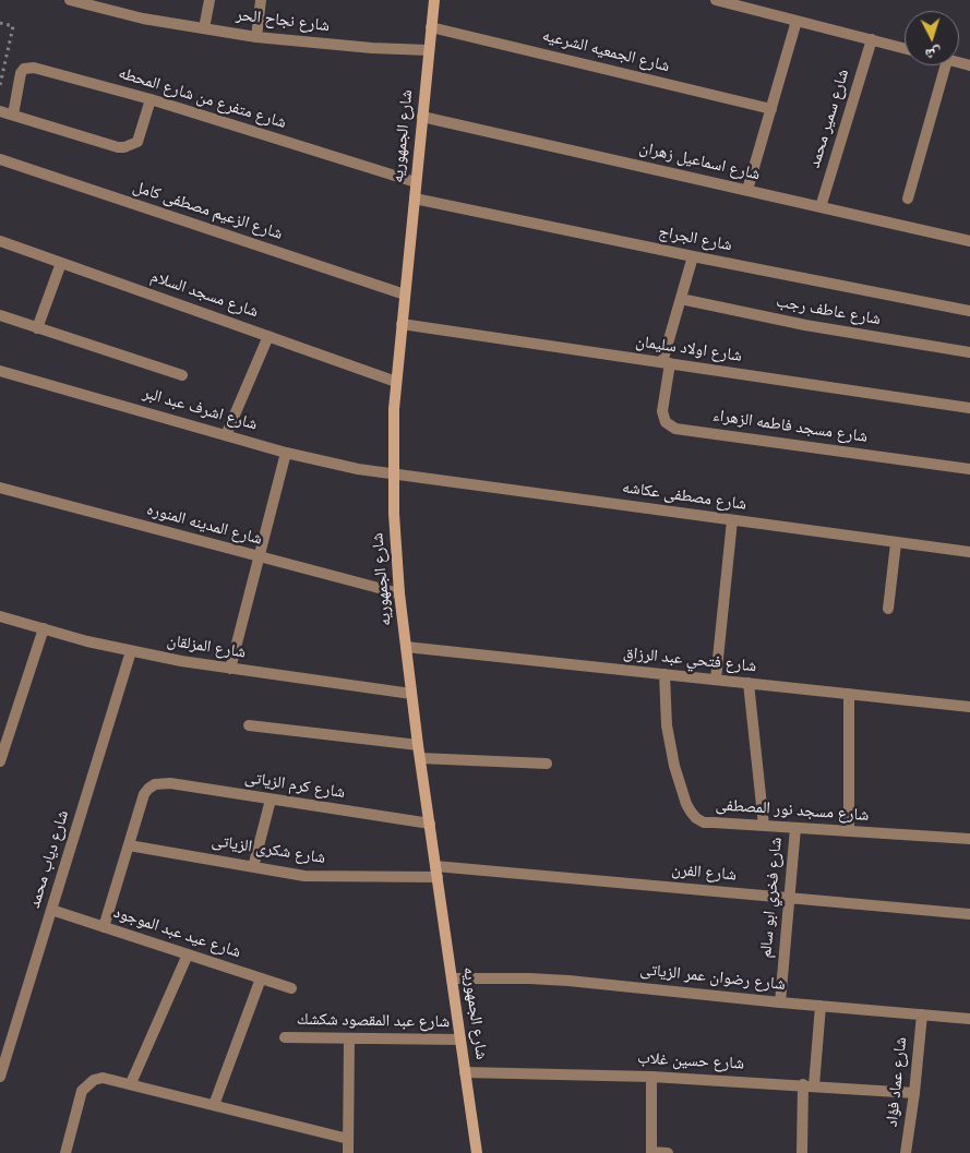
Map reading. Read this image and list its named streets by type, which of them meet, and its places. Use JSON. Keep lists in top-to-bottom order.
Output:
{
  "streets": {
    "main road": ["شارع الجمهوريه"],
    "street": [
      "شارع نجاح الحر",
      "شارع الجمعيه الشرعيه",
      "شارع متفرع من شارع المحطه",
      "شارع سمير محمد",
      "شارع اسماعيل زهران",
      "شارع الزعيم مصطفى كامل",
      "شارع الجراج",
      "شارع مسجد السلام",
      "شارع عاطف رجب",
      "شارع اولاد سليمان",
      "شارع اشرف عبد البر",
      "شارع مسجد فاطمه الزهراء",
      "شارع مصطفى عكاشه",
      "شارع المدينه المنوره",
      "شارع المزلقان",
      "شارع فتحي عبد الرزاق",
      "شارع كرم الزياتى",
      "شارع مسجد نور المصطفى",
      "شارع شكرى الزياتى",
      "شارع دياب محمد",
      "شارع الفرن",
      "شارع فخري ابو سالم",
      "شارع عيد عبد الموجود",
      "شارع رضوان عمر الزياتى",
      "شارع عبد المقصود شكشك",
      "شارع حسين غلاب",
      "شارع عماد فؤاد"
    ]
  },
  "crossings": [
    ["شارع نجاح الحر", "شارع الجمهوريه"],
    ["شارع الجمعيه الشرعيه", "شارع الجمهوريه"],
    ["شارع متفرع من شارع المحطه", "شارع الجمهوريه"],
    ["شارع سمير محمد", "شارع اسماعيل زهران"],
    ["شارع الجمهوريه", "شارع اسماعيل زهران"],
    ["شارع الجمهوريه", "شارع الزعيم مصطفى كامل"],
    ["شارع الجمهوريه", "شارع الجراج"],
    ["شارع الجمهوريه", "شارع مسجد السلام"],
    ["شارع الجمهوريه", "شارع اولاد سليمان"],
    ["شارع الجمهوريه", "شارع اشرف عبد البر"],
    ["شارع الجمهوريه", "شارع مصطفى عكاشه"],
    ["شارع الجمهوريه", "شارع المدينه المنوره"],
    ["شارع الجمهوريه", "شارع المزلقان"],
    ["شارع الجمهوريه", "شارع فتحي عبد الرزاق"],
    ["شارع الجمهوريه", "شارع كرم الزياتى"],
    ["شارع الجمهوريه", "شارع شكرى الزياتى"],
    ["شارع الجمهوريه", "شارع الفرن"],
    ["شارع الجمهوريه", "شارع رضوان عمر الزياتى"],
    ["شارع الجمهوريه", "شارع عبد المقصود شكشك"],
    ["شارع الجمهوريه", "شارع حسين غلاب"],
    ["شارع الجراج", "شارع مسجد فاطمه الزهراء"],
    ["شارع عاطف رجب", "شارع مسجد فاطمه الزهراء"],
    ["شارع اولاد سليمان", "شارع مسجد فاطمه الزهراء"],
    ["شارع اشرف عبد البر", "شارع مصطفى عكاشه"],
    ["شارع المزلقان", "شارع دياب محمد"],
    ["شارع فتحي عبد الرزاق", "شارع مسجد نور المصطفى"],
    ["شارع كرم الزياتى", "شارع شكرى الزياتى"],
    ["شارع مسجد نور المصطفى", "شارع فخري ابو سالم"],
    ["شارع شكرى الزياتى", "شارع الفرن"],
    ["شارع دياب محمد", "شارع عيد عبد الموجود"],
    ["شارع الفرن", "شارع فخري ابو سالم"],
    ["شارع فخري ابو سالم", "شارع رضوان عمر الزياتى"],
    ["شارع رضوان عمر الزياتى", "شارع عماد فؤاد"],
    ["شارع حسين غلاب", "شارع عماد فؤاد"]
  ],
  "north": "bottom"
}
